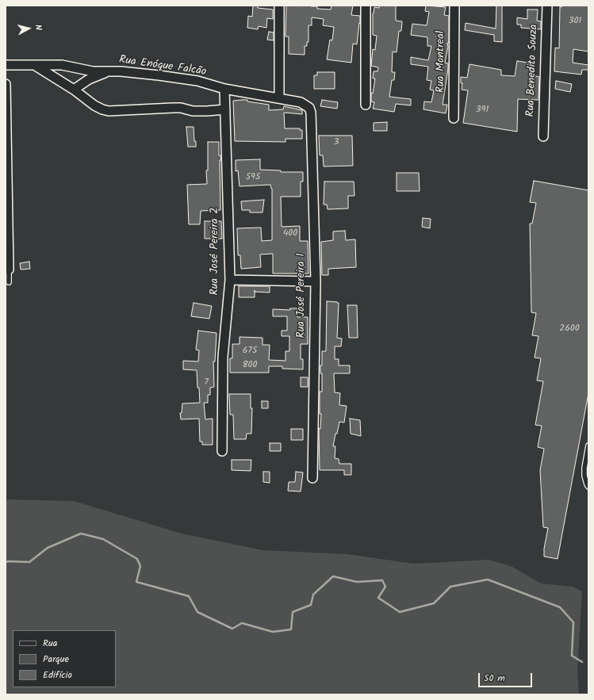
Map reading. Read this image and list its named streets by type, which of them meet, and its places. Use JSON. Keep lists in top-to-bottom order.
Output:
{
  "streets": {
    "street": [
      "Rua Montreal",
      "Rua Enóque Falcão",
      "Rua Benedito Souza",
      "Rua José Pereira 2",
      "Rua José Pereira 1"
    ]
  },
  "crossings": [
    ["Rua Enóque Falcão", "Rua José Pereira 2"],
    ["Rua Enóque Falcão", "Rua José Pereira 1"]
  ],
  "house_numbers": [
    "301",
    "391",
    "3",
    "595",
    "400",
    "2600",
    "675",
    "800",
    "7"
  ],
  "legend": ["Rua", "Parque", "Edifício"],
  "scale_bar": "50 m",
  "north": "right"
}
